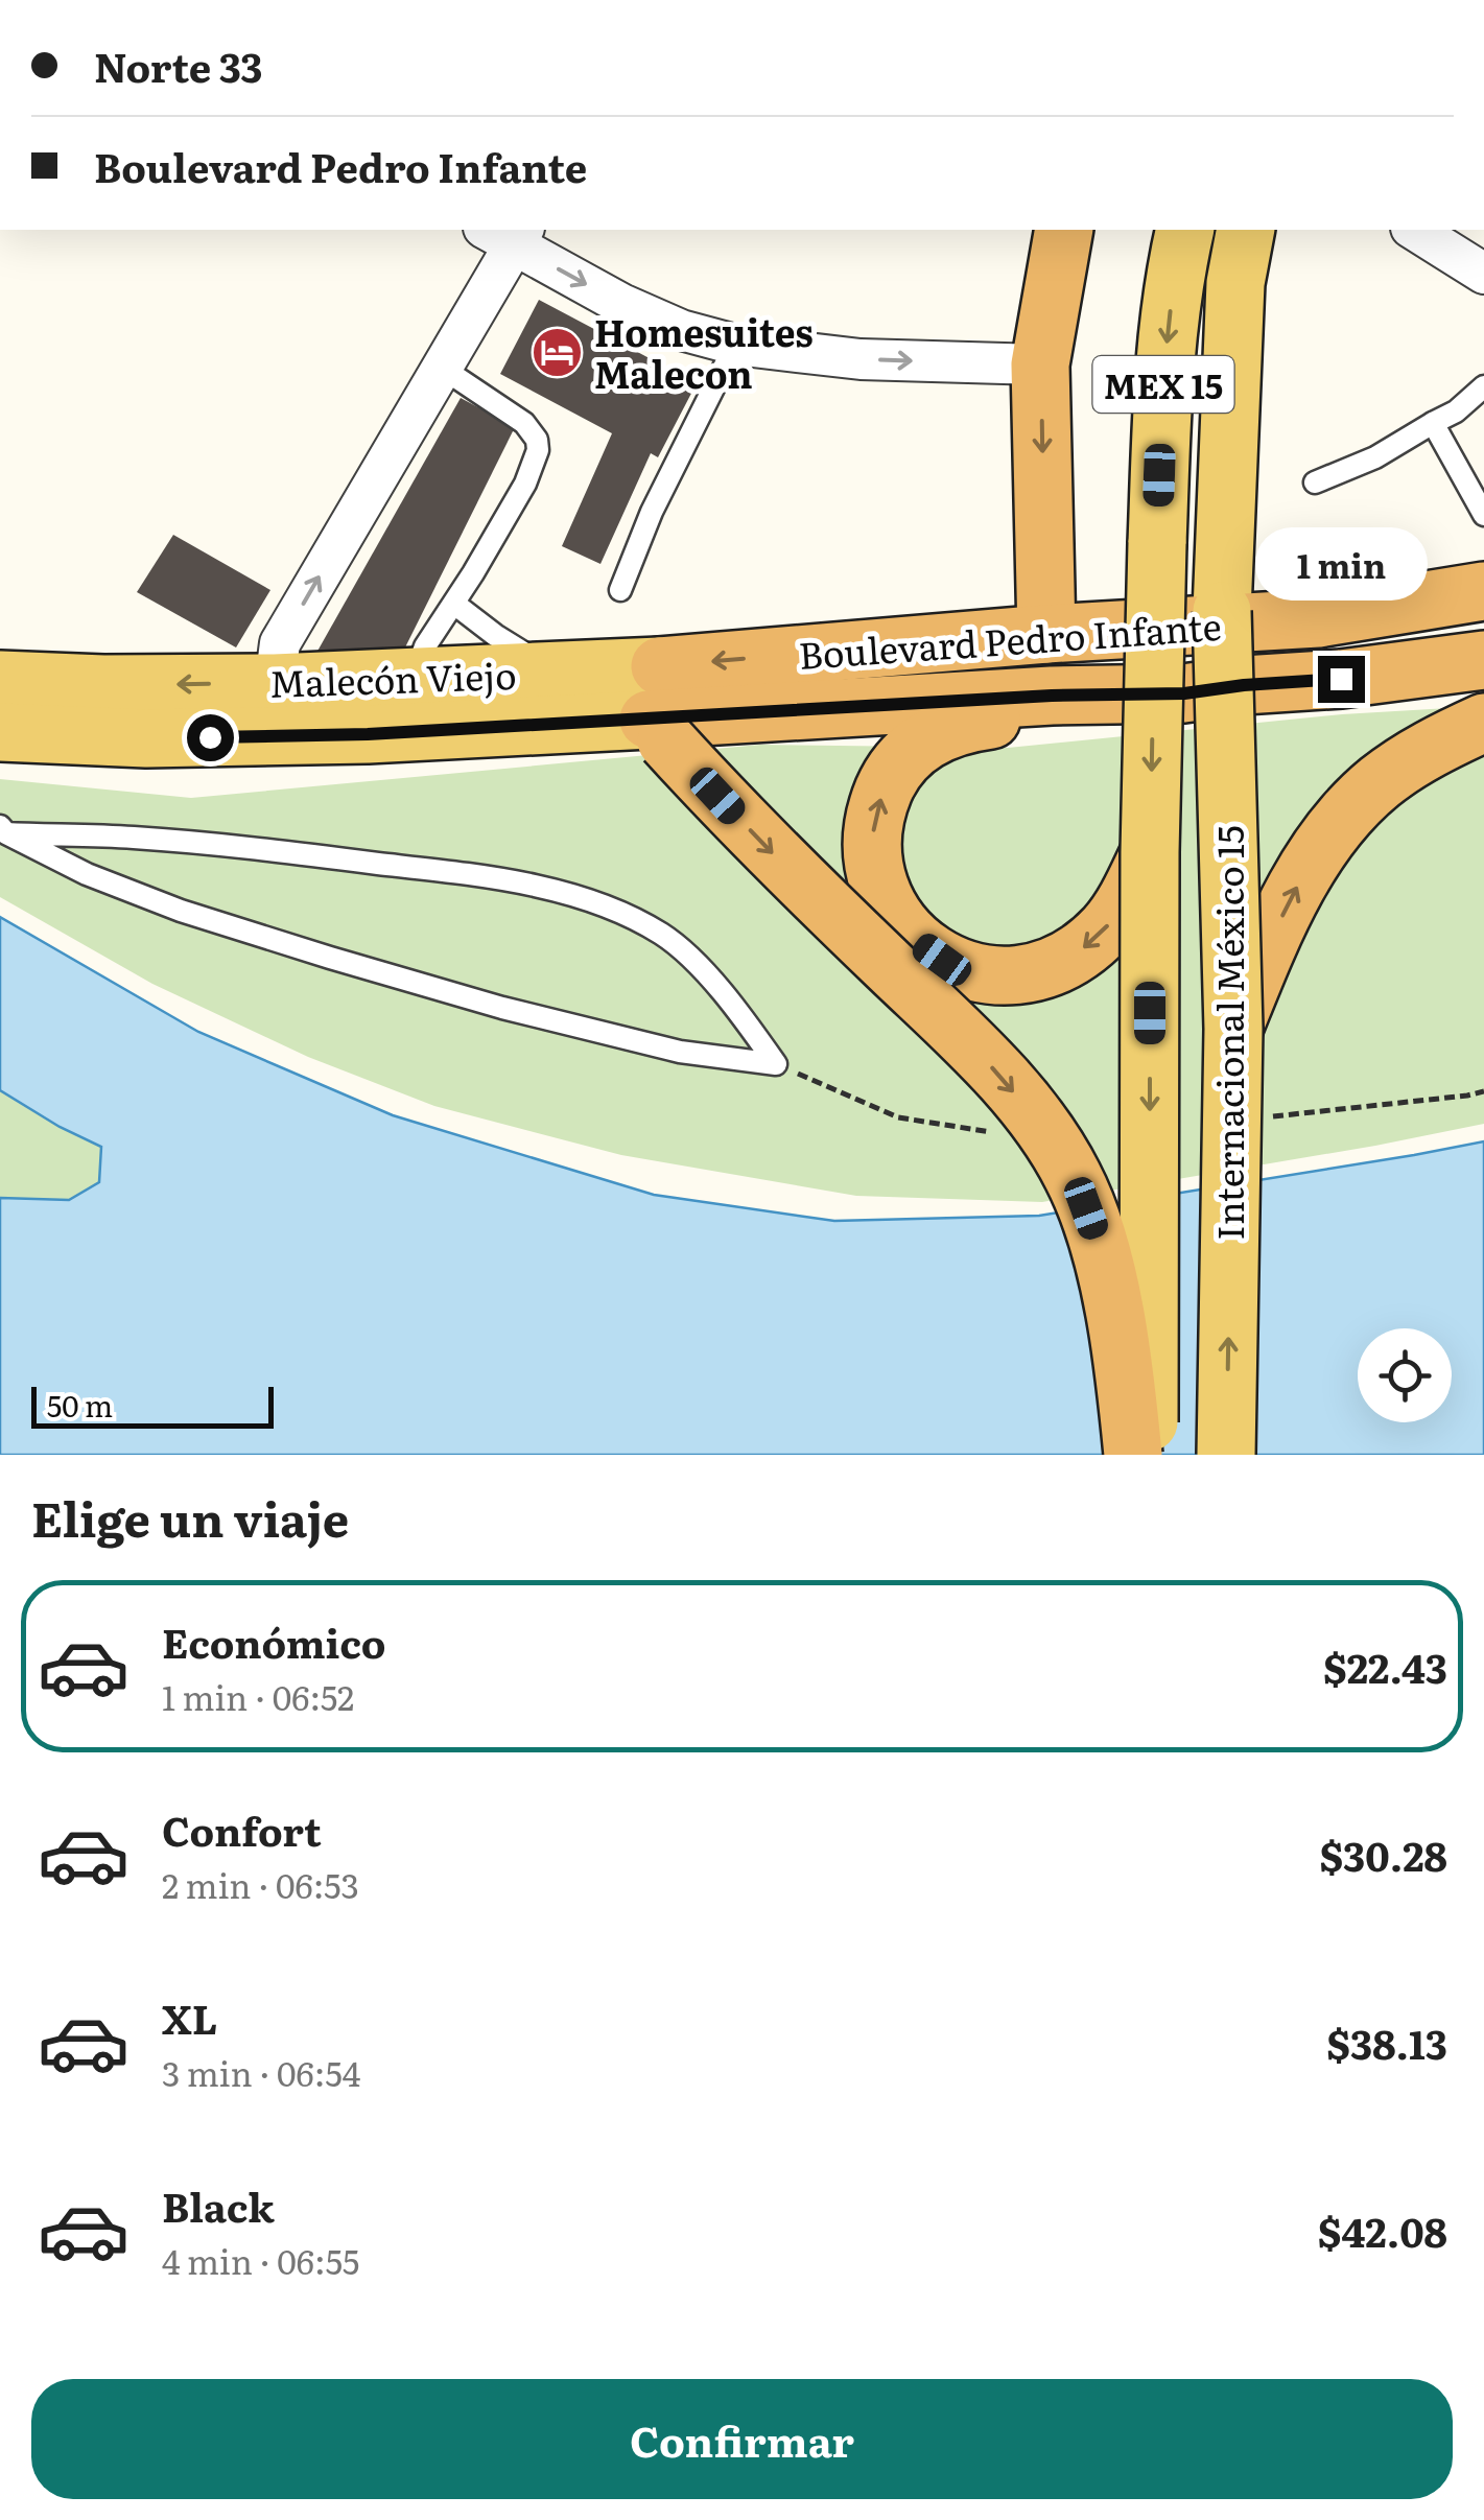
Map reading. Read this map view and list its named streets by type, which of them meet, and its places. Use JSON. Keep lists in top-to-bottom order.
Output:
{
  "streets": {
    "highway": ["Boulevard Pedro Infante"],
    "main road": ["MEX 15", "Malecón Viejo", "Internacional México 15"]
  },
  "crossings": [
    ["Boulevard Pedro Infante", "Malecón Viejo"]
  ],
  "places": {
    "hotel": ["Homesuites Malecon"]
  },
  "scale_bar": "50 m",
  "page": {
    "banner": ["Norte 33", "Boulevard Pedro Infante"],
    "bubble": "1 min",
    "scale": "50 m",
    "heading": "Elige un viaje",
    "list": [
      {
        "name": "Económico",
        "note": "1 min · 06:52",
        "value": "$22.43"
      },
      {
        "name": "Confort",
        "note": "2 min · 06:53",
        "value": "$30.28"
      },
      {
        "name": "XL",
        "note": "3 min · 06:54",
        "value": "$38.13"
      },
      {
        "name": "Black",
        "note": "4 min · 06:55",
        "value": "$42.08"
      }
    ],
    "buttons": "Confirmar"
  }
}
